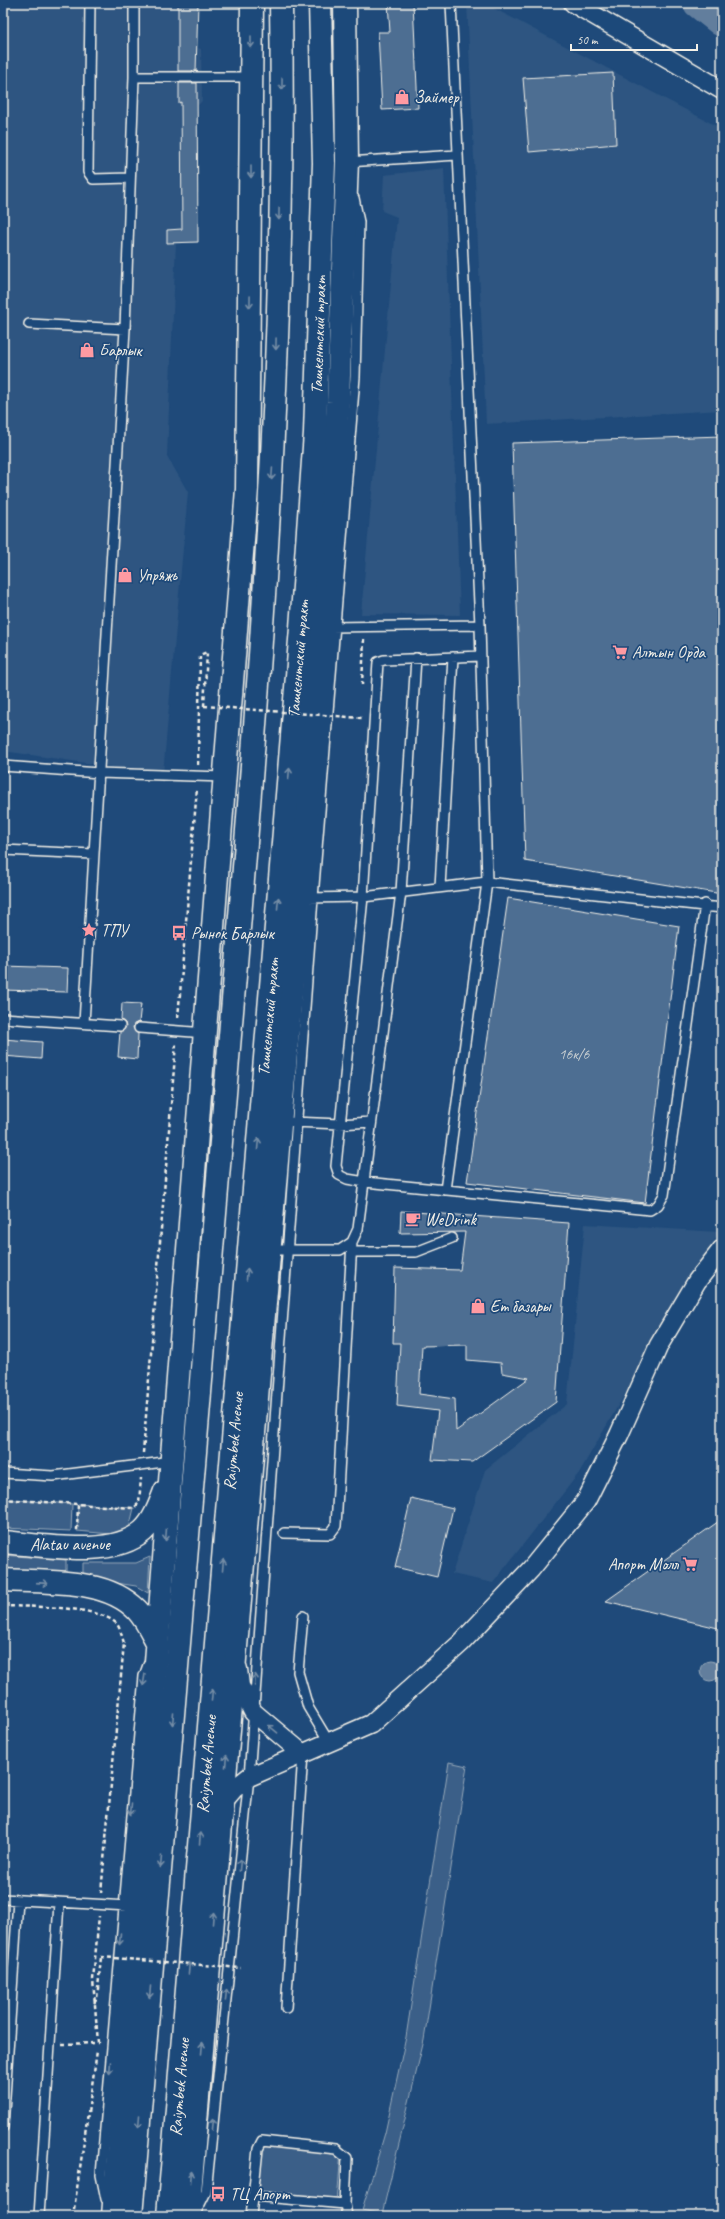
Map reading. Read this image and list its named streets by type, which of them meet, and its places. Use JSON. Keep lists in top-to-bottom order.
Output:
{
  "streets": {
    "main road": ["Ташкентский тракт", "Raiymbek Avenue", "Alatau avenue"]
  },
  "crossings": [
    ["Ташкентский тракт", "Raiymbek Avenue"]
  ],
  "places": {
    "shop": [
      "Займер",
      "Барлык",
      "Упряжь",
      "Ет базары"
    ],
    "supermarket": ["Алтын Орда", "Апорт Молл"],
    "place": ["ТПУ"],
    "bus stop": ["Рынок Барлык", "ТЦ Апорт"],
    "cafe": ["WeDrink"]
  },
  "house_numbers": ["16к/6"],
  "scale_bar": "50 m"
}
